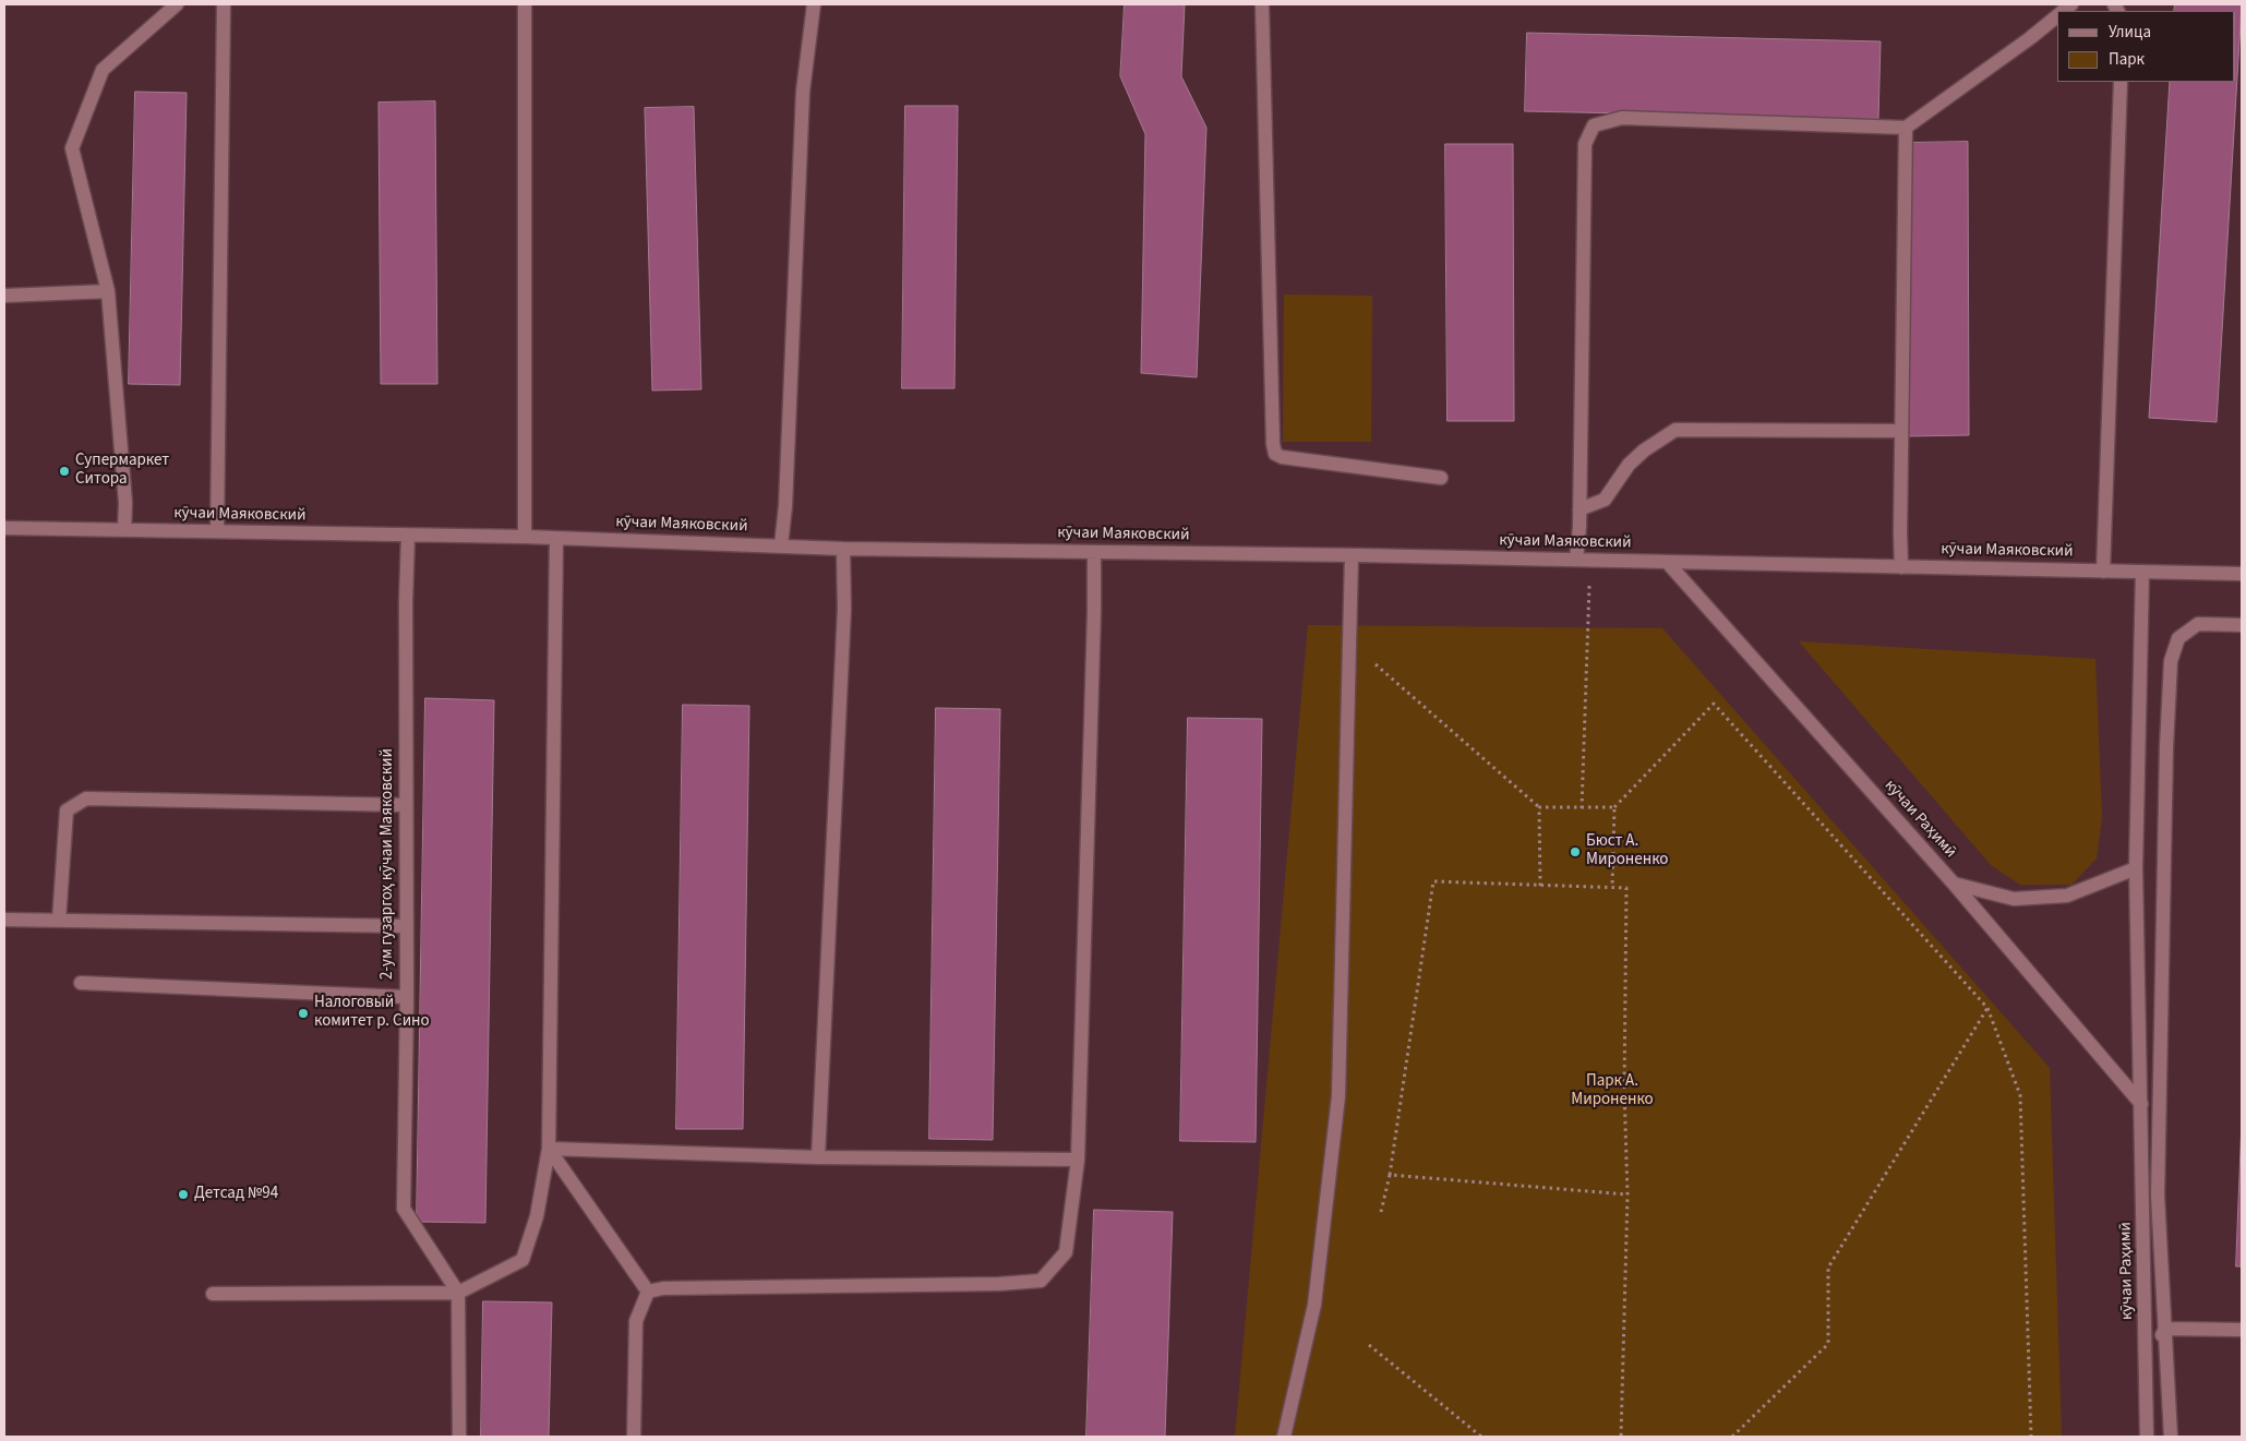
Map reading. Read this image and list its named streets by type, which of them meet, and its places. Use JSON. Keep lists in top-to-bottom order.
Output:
{
  "streets": {
    "street": ["кӯчаи Маяковский", "кӯчаи Раҳимӣ", "2-ум гузаргоҳ кӯчаи Маяковский"]
  },
  "crossings": [
    ["кӯчаи Маяковский", "кӯчаи Раҳимӣ"],
    ["кӯчаи Маяковский", "2-ум гузаргоҳ кӯчаи Маяковский"]
  ],
  "parks": ["Парк А. Мироненко"],
  "places": [
    "Супермаркет Ситора",
    "Бюст А. Мироненко",
    "Налоговый комитет р. Сино",
    "Детсад №94"
  ],
  "legend": ["Улица", "Парк"]
}
